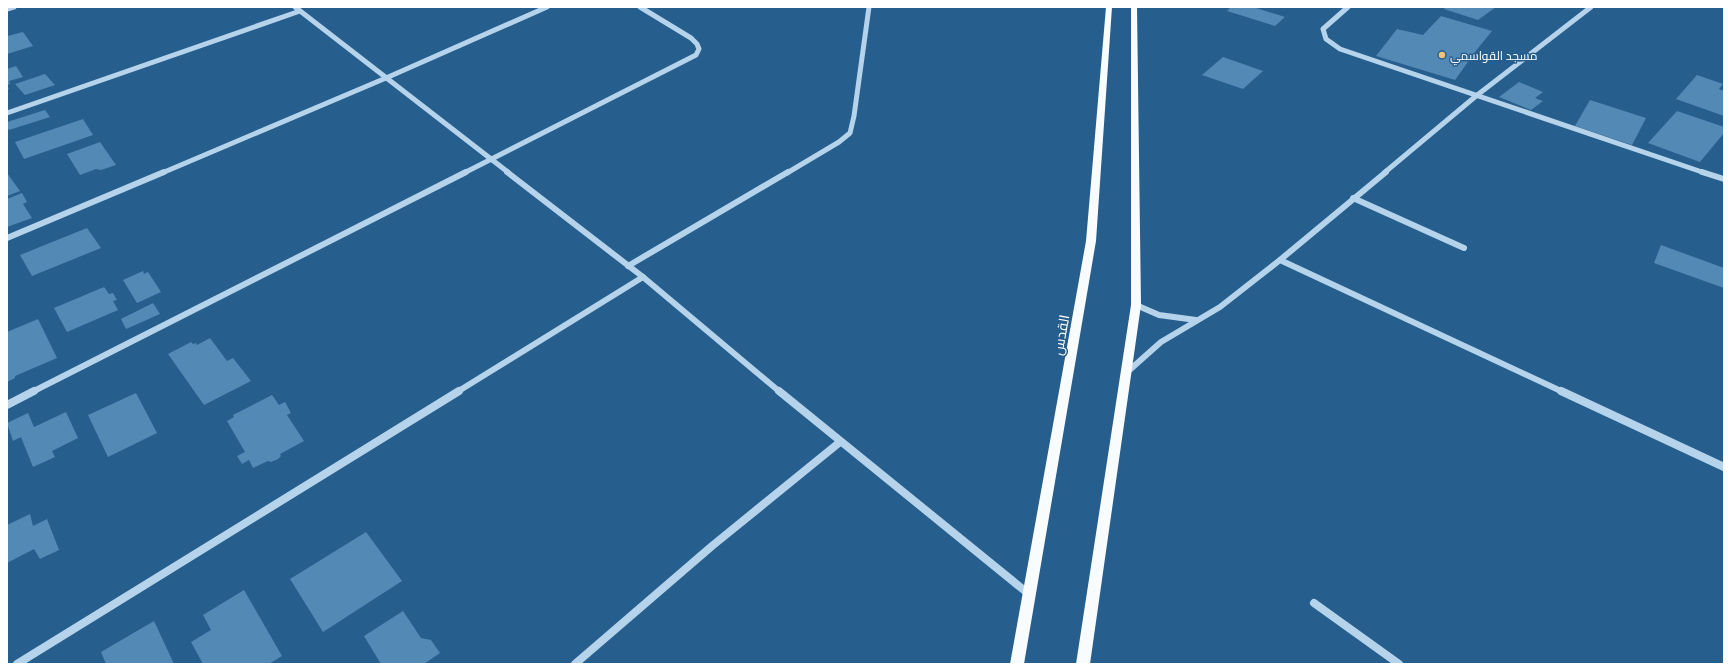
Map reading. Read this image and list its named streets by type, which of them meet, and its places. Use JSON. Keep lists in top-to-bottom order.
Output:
{
  "streets": {
    "main road": ["القدس"]
  },
  "places": ["مسجد القواسمي"]
}
